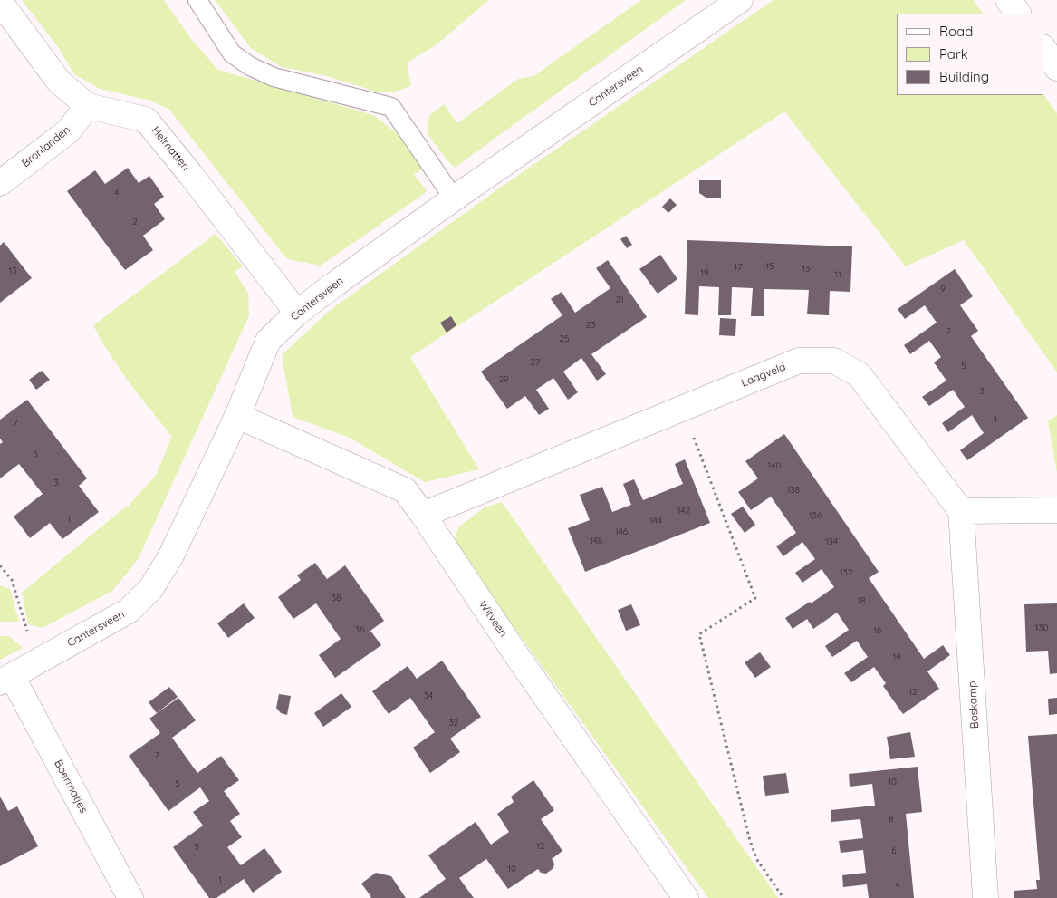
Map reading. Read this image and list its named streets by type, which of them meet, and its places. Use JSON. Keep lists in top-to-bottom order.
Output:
{
  "streets": {
    "street": [
      "Cantersveen",
      "Bronlanden",
      "Helmatten",
      "Laagveld",
      "Witveen",
      "Boskamp",
      "Boermatjes"
    ]
  },
  "crossings": [
    ["Cantersveen", "Helmatten"],
    ["Cantersveen", "Witveen"],
    ["Cantersveen", "Boermatjes"],
    ["Bronlanden", "Helmatten"],
    ["Laagveld", "Witveen"],
    ["Laagveld", "Boskamp"]
  ],
  "house_numbers": [
    "4",
    "2",
    "15",
    "17",
    "13",
    "13",
    "19",
    "11",
    "9",
    "21",
    "23",
    "7",
    "25",
    "27",
    "5",
    "29",
    "3",
    "1",
    "7",
    "5",
    "140",
    "3",
    "138",
    "142",
    "136",
    "1",
    "144",
    "146",
    "148",
    "134",
    "132",
    "38",
    "18",
    "130",
    "36",
    "16",
    "14",
    "12",
    "34",
    "32",
    "7",
    "10",
    "5",
    "8",
    "12",
    "3",
    "6",
    "10",
    "1",
    "4"
  ],
  "legend": ["Road", "Park", "Building"]
}
